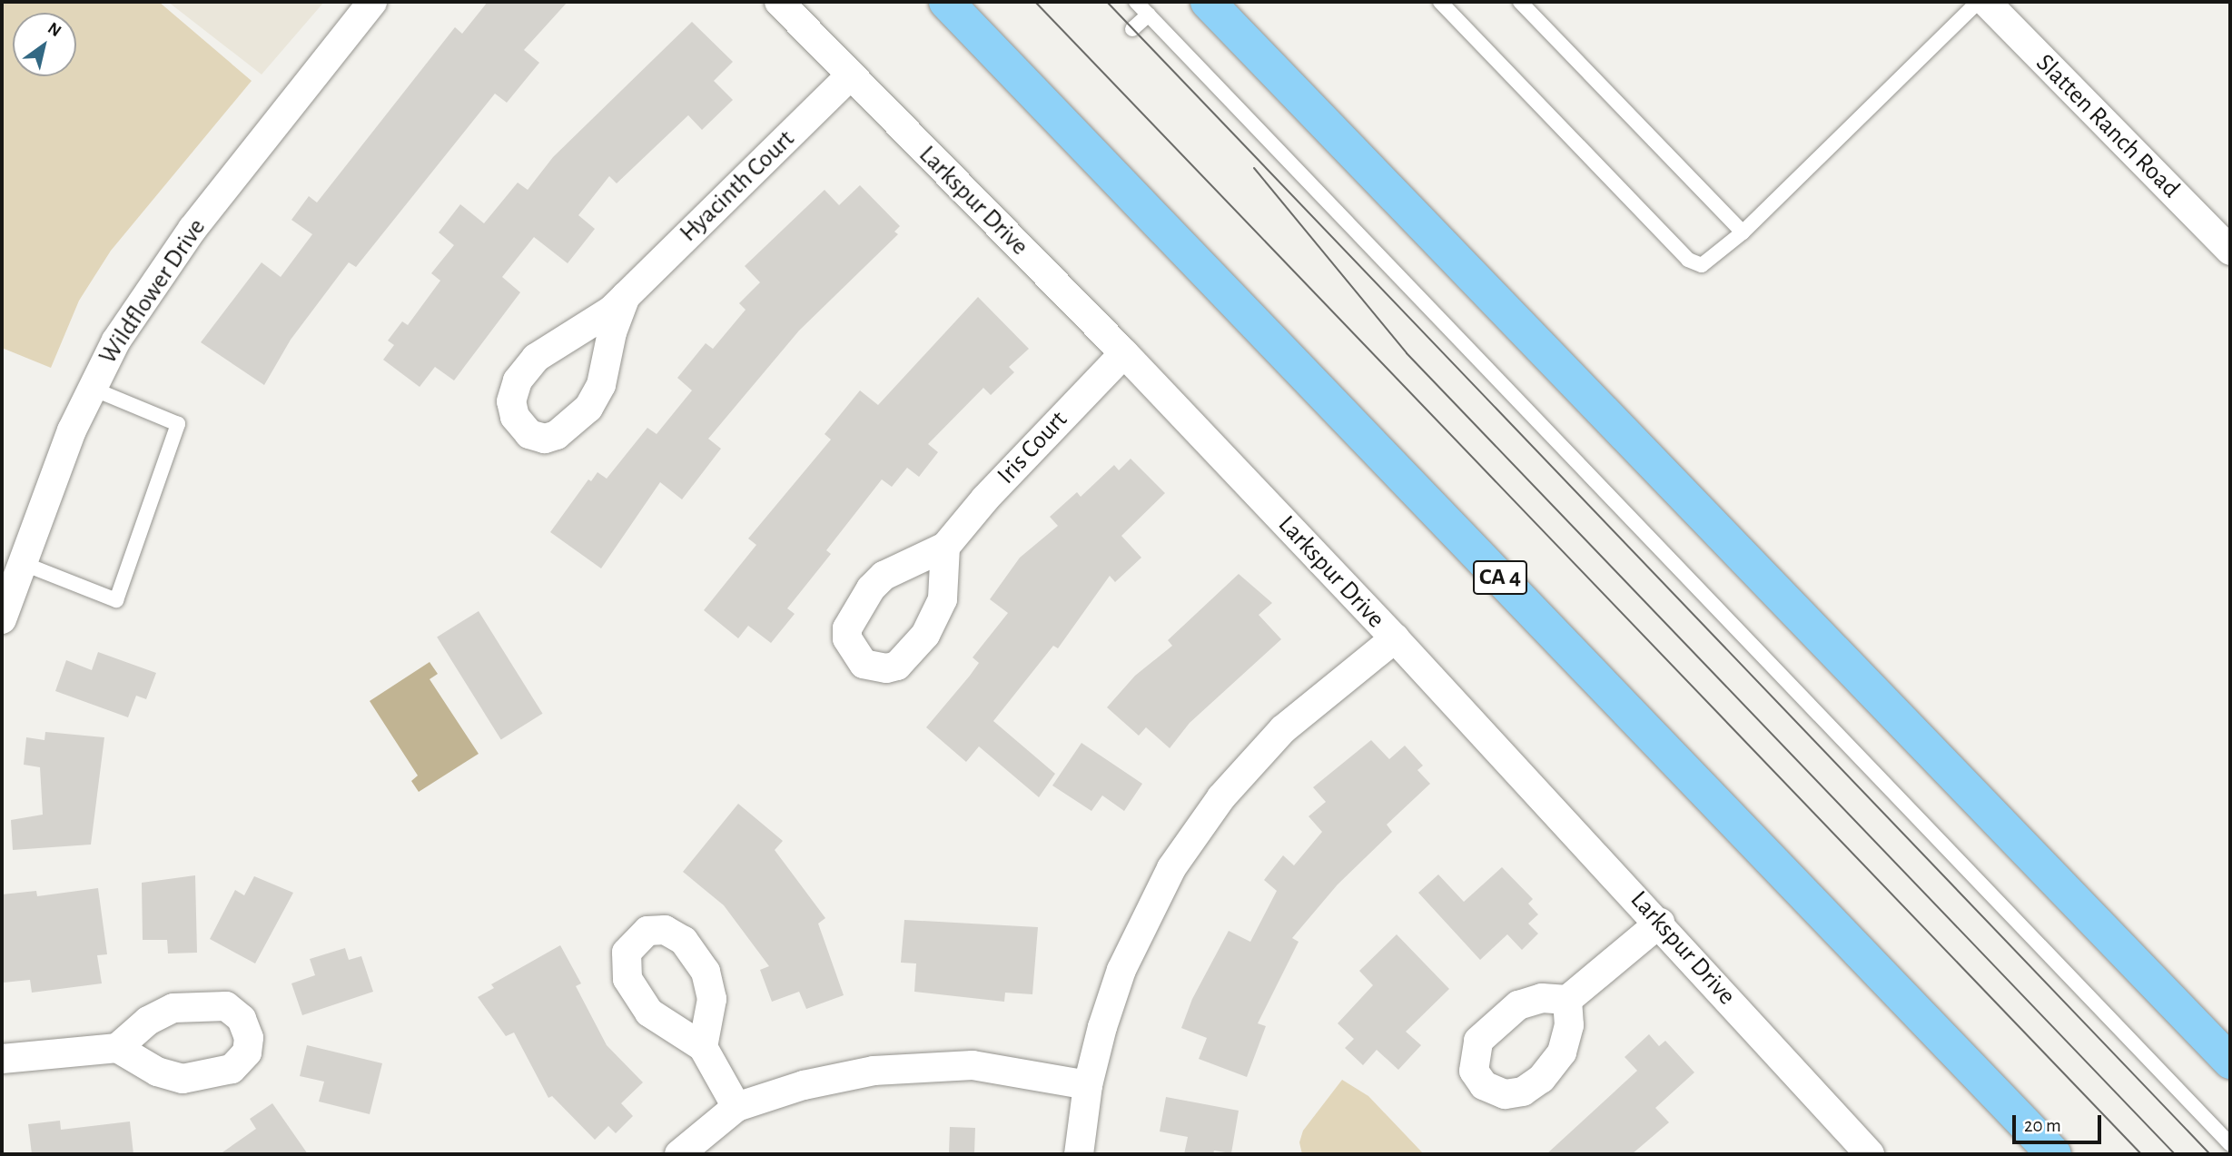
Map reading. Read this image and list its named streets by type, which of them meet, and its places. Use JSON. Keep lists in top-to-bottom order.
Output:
{
  "streets": {
    "highway": ["CA 4"],
    "street": [
      "Slatten Ranch Road",
      "Hyacinth Court",
      "Larkspur Drive",
      "Wildflower Drive",
      "Iris Court"
    ]
  },
  "crossings": [
    ["Hyacinth Court", "Larkspur Drive"],
    ["Larkspur Drive", "Iris Court"]
  ],
  "scale_bar": "20 m",
  "north": "top right"
}
